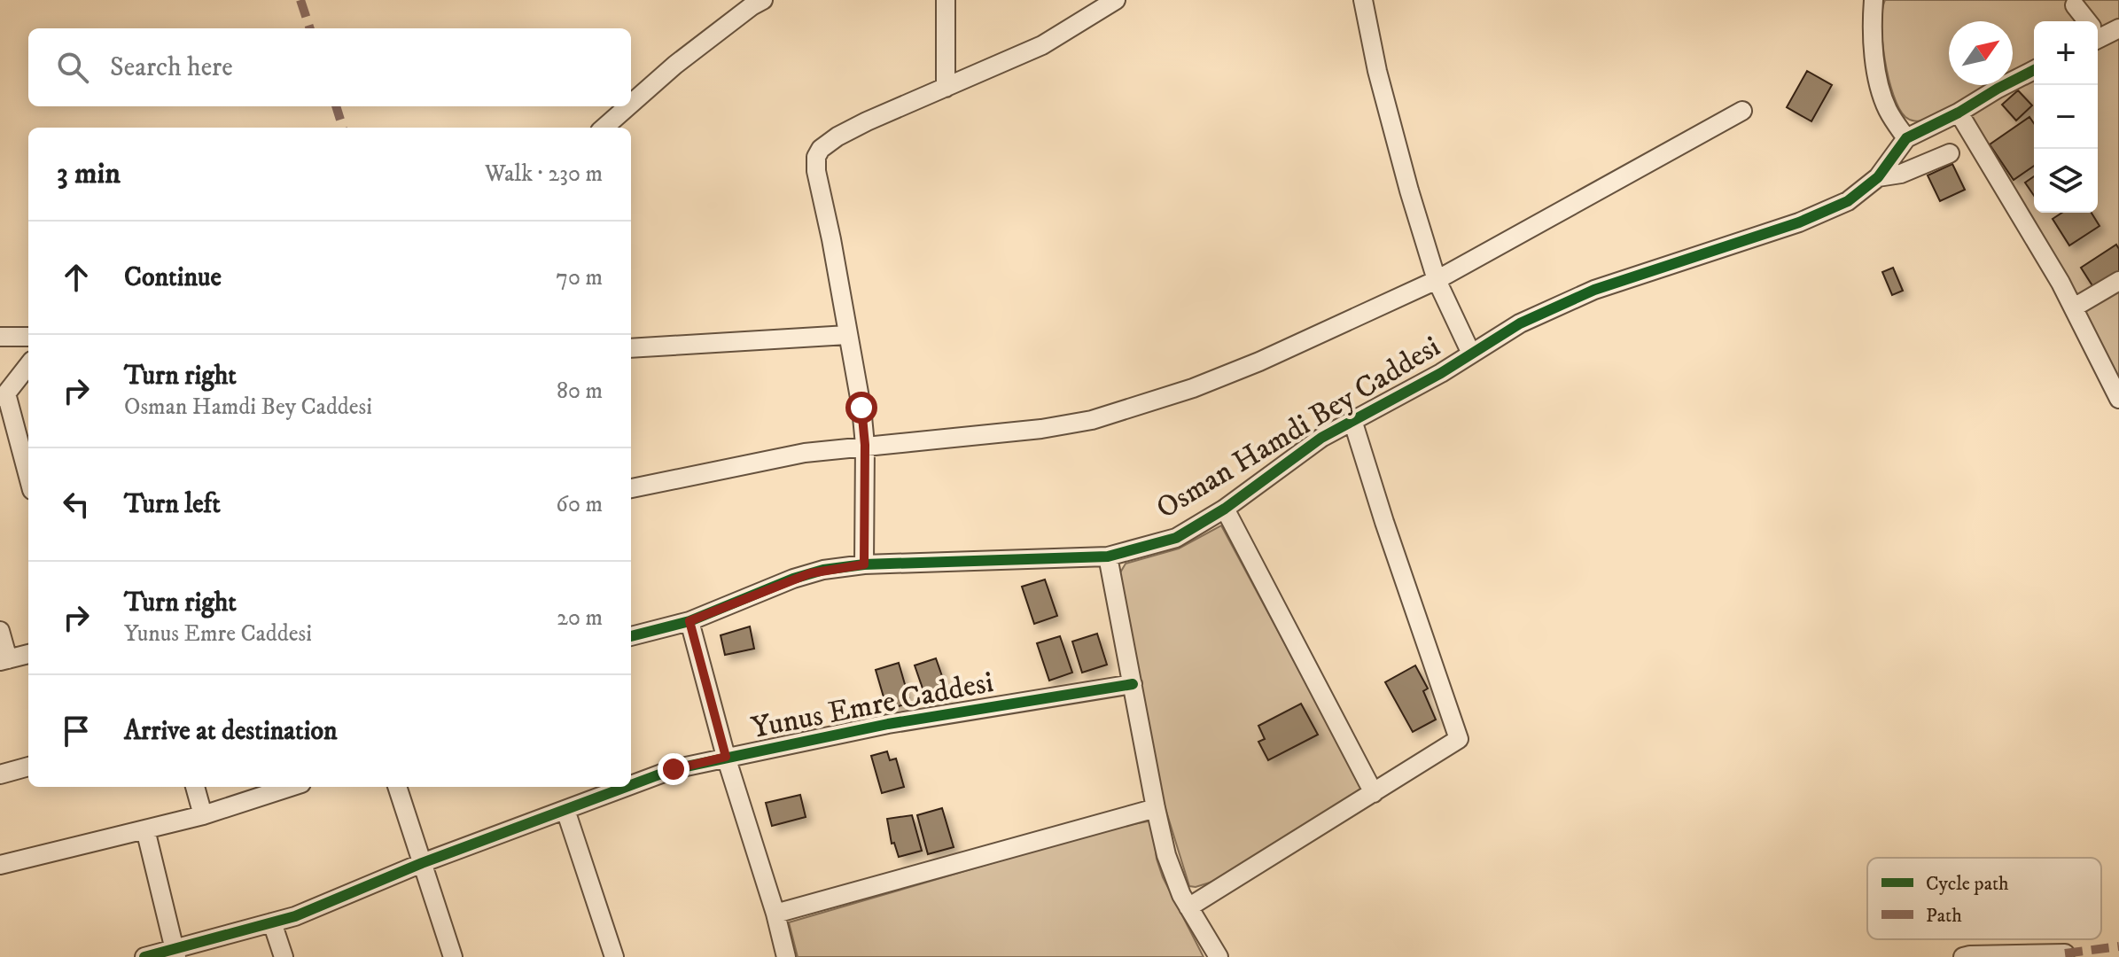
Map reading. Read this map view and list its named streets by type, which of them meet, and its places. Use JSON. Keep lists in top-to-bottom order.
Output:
{
  "streets": {
    "street": ["Osman Hamdi Bey Caddesi", "Yunus Emre Caddesi"]
  },
  "legend": ["Cycle path", "Path"],
  "north": "top right",
  "page": {
    "map_buttons": ["+", "−"],
    "search": "Search here",
    "heading": ["3 min", "Walk · 230 m"],
    "list": [
      ["Continue", "70 m"],
      ["Turn right", "Osman Hamdi Bey Caddesi", "80 m"],
      ["Turn left", "60 m"],
      ["Turn right", "Yunus Emre Caddesi", "20 m"],
      "Arrive at destination"
    ]
  }
}
